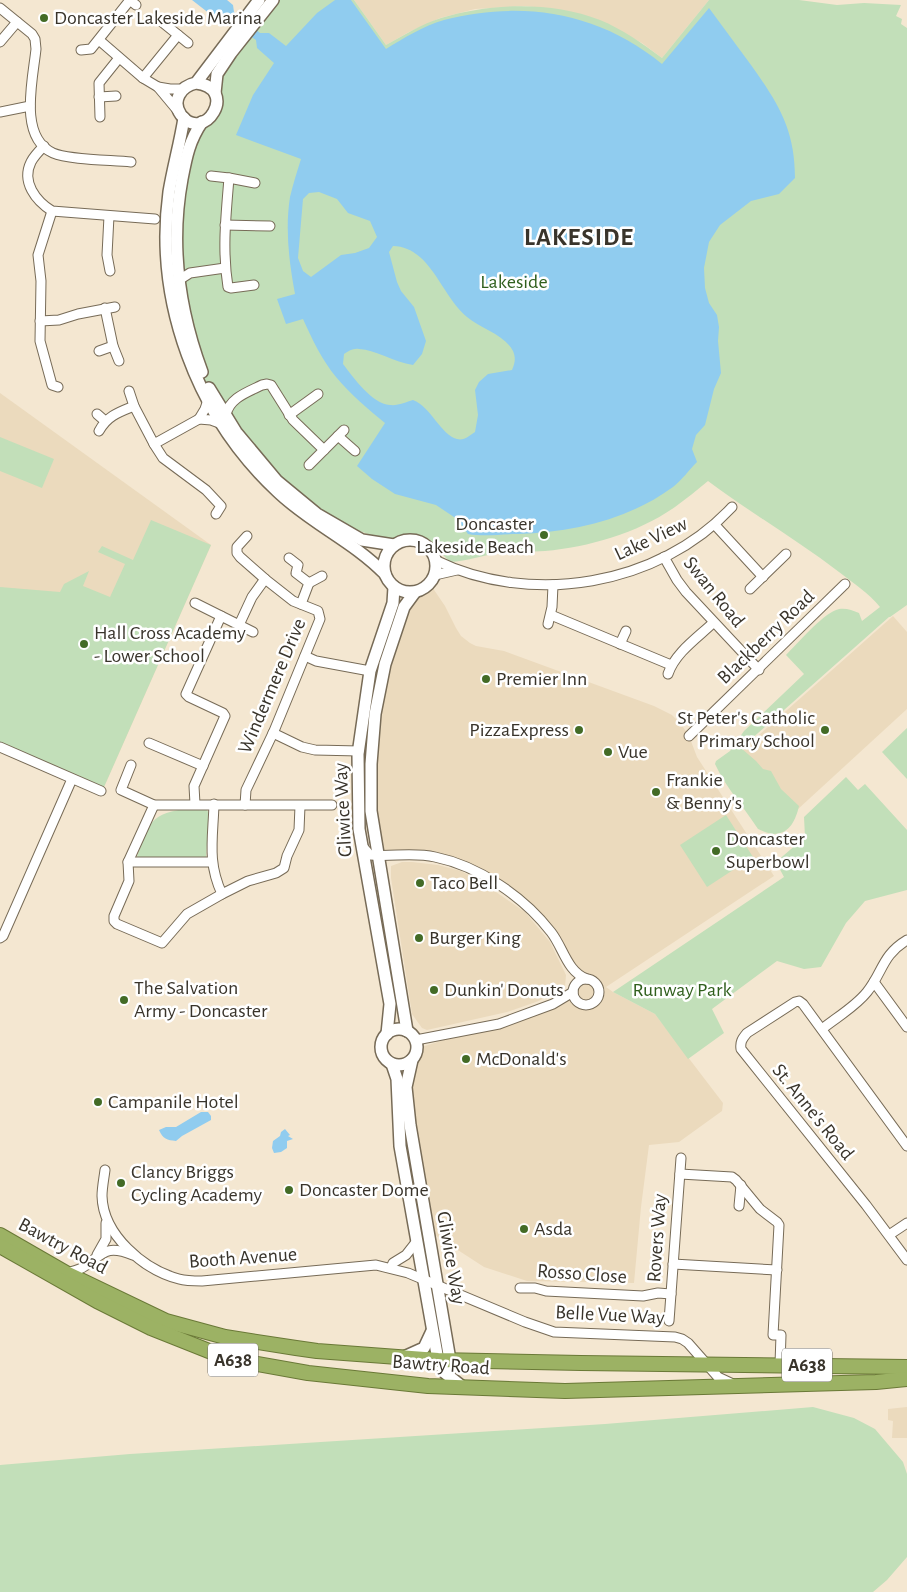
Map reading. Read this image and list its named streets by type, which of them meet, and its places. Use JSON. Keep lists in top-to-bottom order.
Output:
{
  "streets": {
    "highway": ["Bawtry Road", "A638"],
    "street": [
      "Lake View",
      "Swan Road",
      "Blackberry Road",
      "Windermere Drive",
      "Gliwice Way",
      "St. Anne's Road",
      "Rovers Way",
      "Booth Avenue",
      "Rosso Close",
      "Belle Vue Way"
    ]
  },
  "crossings": [
    ["Lake View", "Swan Road"],
    ["Lake View", "Gliwice Way"],
    ["Swan Road", "Blackberry Road"],
    ["Gliwice Way", "Bawtry Road"],
    ["Gliwice Way", "Booth Avenue"],
    ["Gliwice Way", "Belle Vue Way"],
    ["Rovers Way", "Rosso Close"],
    ["Bawtry Road", "Belle Vue Way"],
    ["Booth Avenue", "Belle Vue Way"]
  ],
  "districts": ["LAKESIDE"],
  "parks": ["Lakeside", "Runway Park"],
  "places": [
    "Doncaster Lakeside Marina",
    "Doncaster Lakeside Beach",
    "Hall Cross Academy - Lower School",
    "Premier Inn",
    "PizzaExpress",
    "St Peter's Catholic Primary School",
    "Vue",
    "Frankie & Benny's",
    "Doncaster Superbowl",
    "Taco Bell",
    "Burger King",
    "Dunkin' Donuts",
    "The Salvation Army - Doncaster",
    "McDonald's",
    "Campanile Hotel",
    "Clancy Briggs Cycling Academy",
    "Doncaster Dome",
    "Asda"
  ]
}
